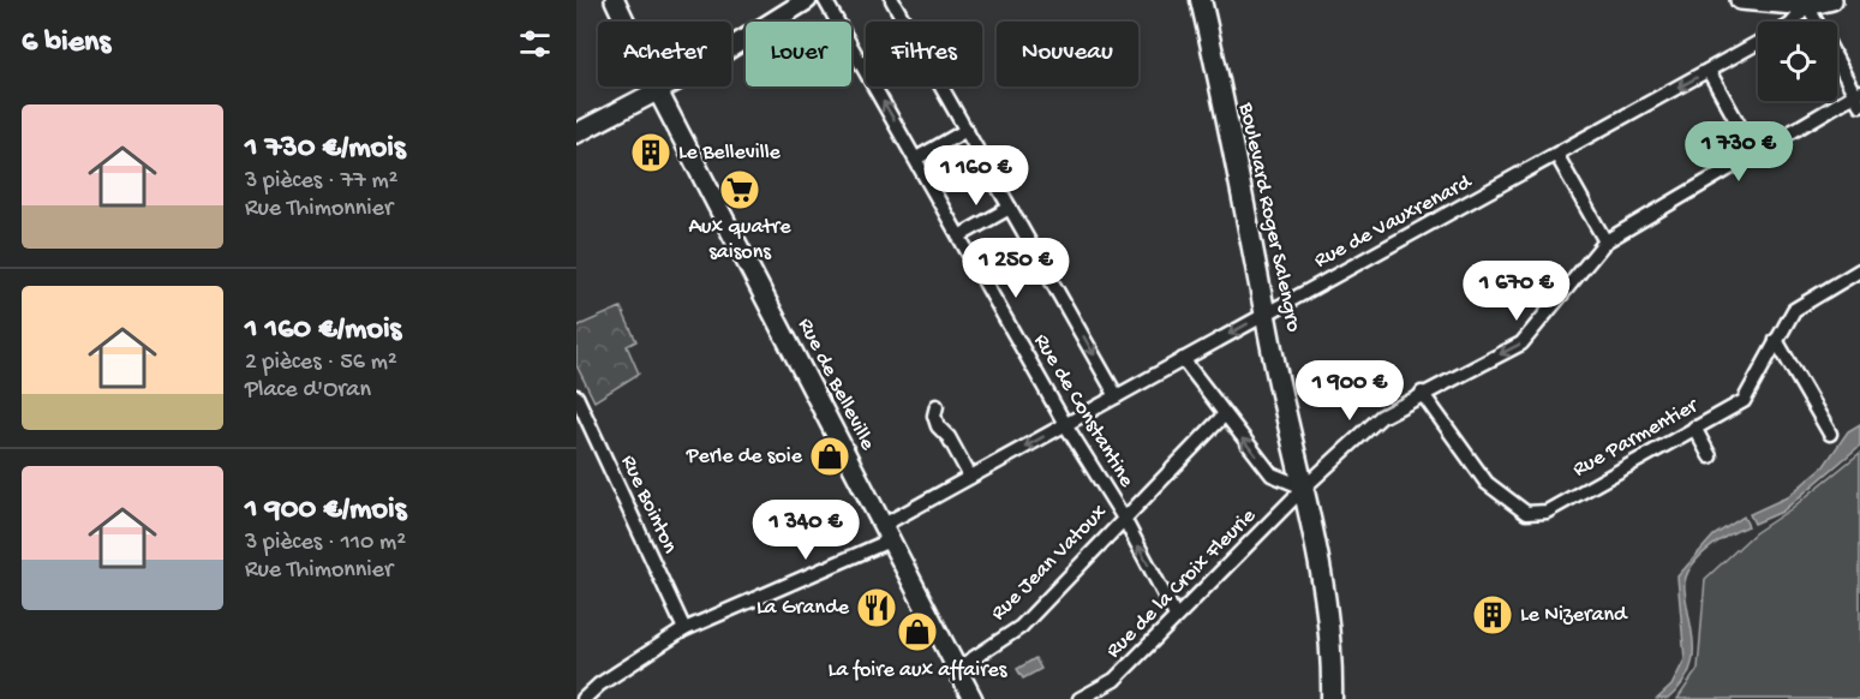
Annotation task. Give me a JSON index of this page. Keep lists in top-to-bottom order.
{
  "streets": {
    "main road": ["Boulevard Roger Salengro", "Rue de Belleville"],
    "street": [
      "Rue de Vauxrenard",
      "Rue de Constantine",
      "Rue Parmentier",
      "Rue Bointon",
      "Rue Jean Vatoux",
      "Rue de la Croix Fleurie"
    ]
  },
  "crossings": [
    ["Boulevard Roger Salengro", "Rue de Vauxrenard"],
    ["Boulevard Roger Salengro", "Rue de la Croix Fleurie"],
    ["Rue de Vauxrenard", "Rue de Belleville"],
    ["Rue de Vauxrenard", "Rue de Constantine"],
    ["Rue de Vauxrenard", "Rue Bointon"],
    ["Rue de Belleville", "Rue Jean Vatoux"],
    ["Rue de Constantine", "Rue Jean Vatoux"],
    ["Rue de Constantine", "Rue de la Croix Fleurie"],
    ["Rue Parmentier", "Rue de la Croix Fleurie"]
  ],
  "places": {
    "building": ["Le Belleville", "Le Nizerand"],
    "supermarket": ["Aux quatre saisons"],
    "shop": ["Perle de soie", "La foire aux affaires"],
    "restaurant": ["La Grande"]
  },
  "page": {
    "heading": "6 biens",
    "chip": [
      "Acheter",
      "Louer",
      "Filtres",
      "Nouveau"
    ],
    "list": [
      {
        "name": "1 730 €/mois",
        "note": "3 pièces · 77 m² · Rue Thimonnier"
      },
      {
        "name": "1 160 €/mois",
        "note": "2 pièces · 56 m² · Place d'Oran"
      },
      {
        "name": "1 900 €/mois",
        "note": "3 pièces · 110 m² · Rue Thimonnier"
      }
    ],
    "price": [
      "1 730 €",
      "1 160 €",
      "1 250 €",
      "1 670 €",
      "1 900 €",
      "1 340 €"
    ]
  }
}
